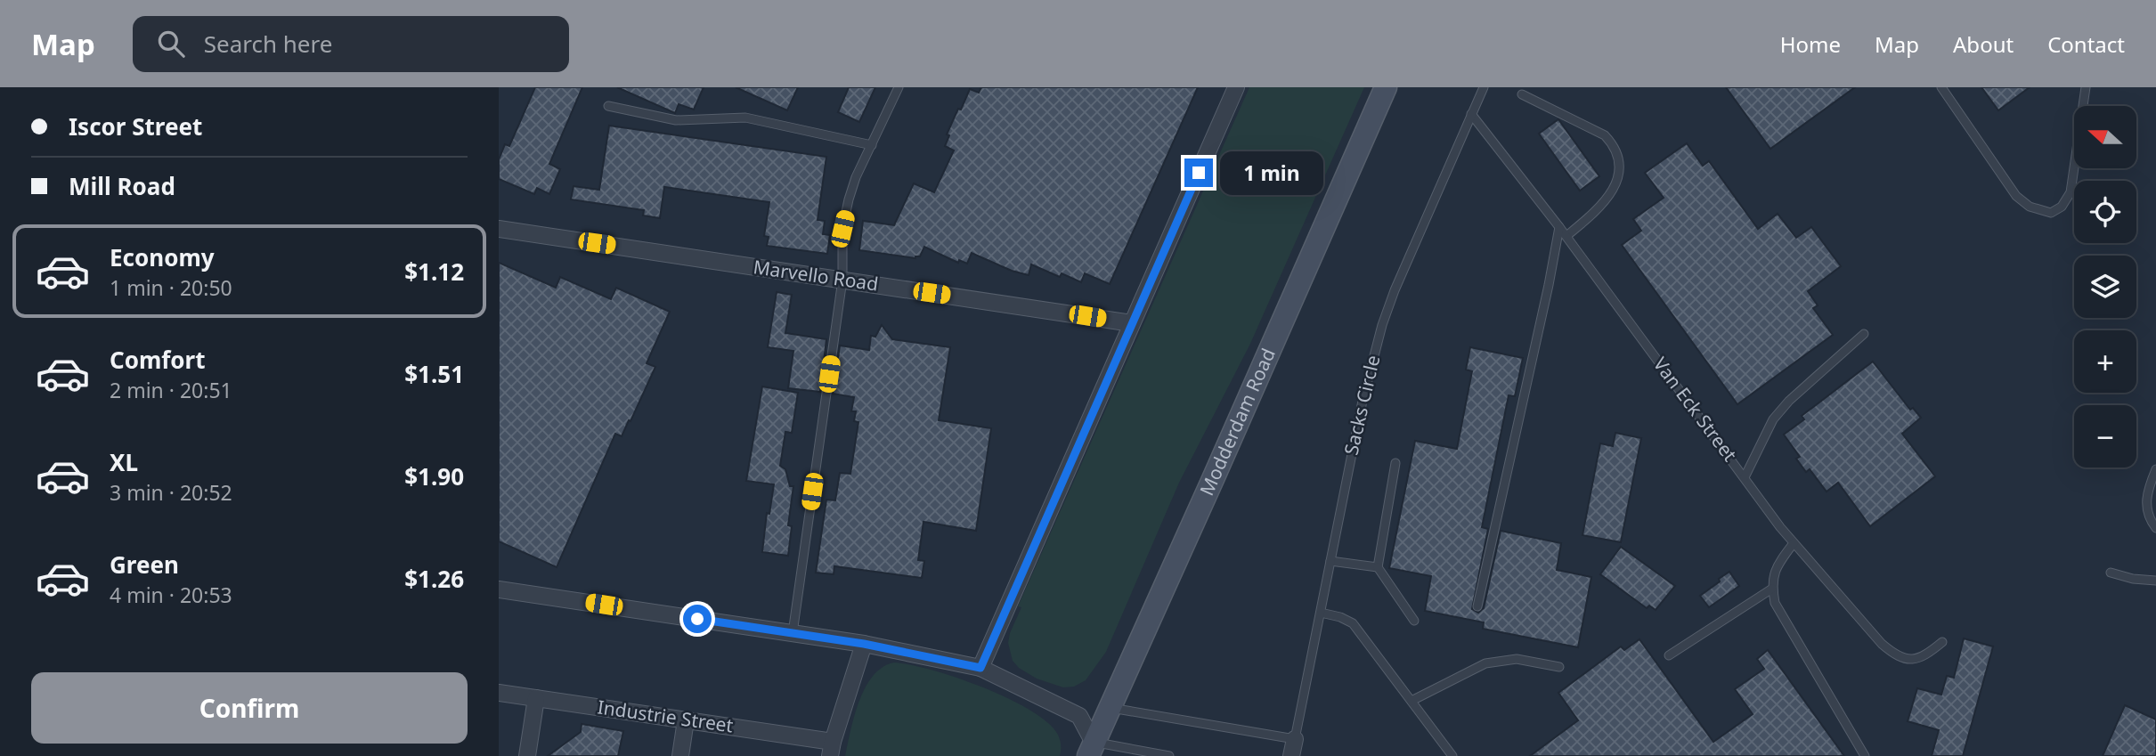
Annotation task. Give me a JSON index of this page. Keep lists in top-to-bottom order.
{
  "streets": {
    "street": [
      "Marvello Road",
      "Sacks Circle",
      "Modderdam Road",
      "Industrie Street"
    ],
    "lane": ["Van Eck Street"]
  },
  "crossings": [
    ["Sacks Circle", "Van Eck Street"]
  ],
  "north": "left",
  "page": {
    "header": "Map",
    "search": "Search here",
    "nav": [
      "Home",
      "Map",
      "About",
      "Contact"
    ],
    "banner": ["Iscor Street", "Mill Road"],
    "map_buttons": ["+", "−"],
    "bubble": "1 min",
    "list": [
      {
        "name": "Economy",
        "note": "1 min · 20:50",
        "value": "$1.12"
      },
      {
        "name": "Comfort",
        "note": "2 min · 20:51",
        "value": "$1.51"
      },
      {
        "name": "XL",
        "note": "3 min · 20:52",
        "value": "$1.90"
      },
      {
        "name": "Green",
        "note": "4 min · 20:53",
        "value": "$1.26"
      }
    ],
    "buttons": "Confirm"
  }
}
